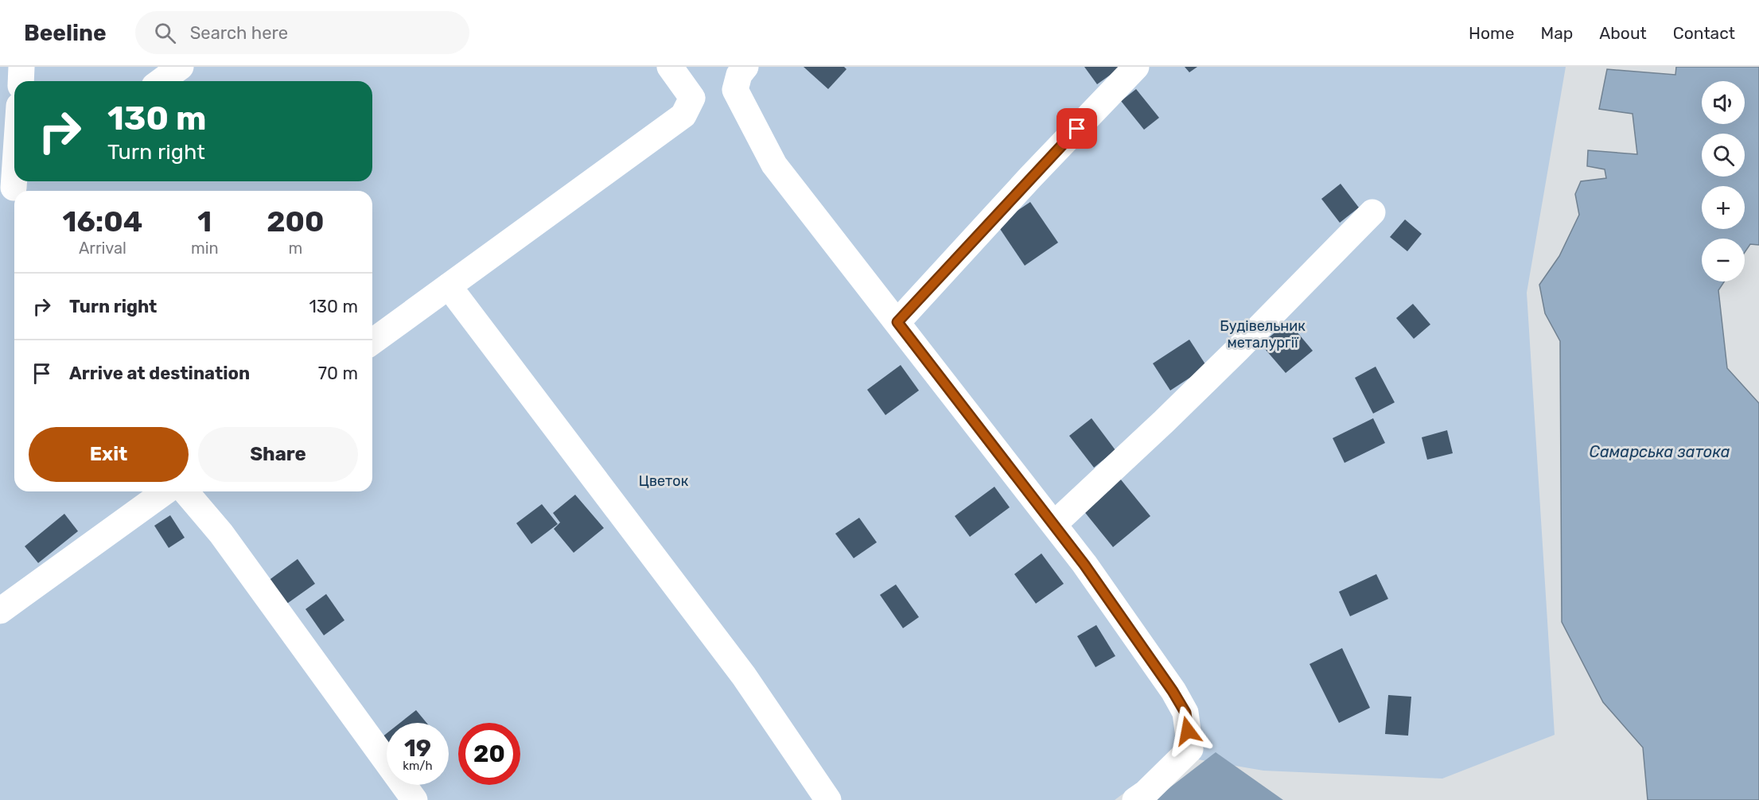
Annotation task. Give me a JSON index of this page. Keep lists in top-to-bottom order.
{
  "water": ["Самарська затока"],
  "parks": ["Будівельник металургії", "Цветок"],
  "page": {
    "header": "Beeline",
    "search": "Search here",
    "nav": [
      "Home",
      "Map",
      "About",
      "Contact"
    ],
    "map_buttons": ["+", "−"],
    "turn": ["130 m", "Turn right"],
    "eta": [
      "16:04",
      "Arrival",
      "1",
      "min",
      "200",
      "m"
    ],
    "list": [
      {
        "name": "Turn right",
        "value": "130 m"
      },
      {
        "name": "Arrive at destination",
        "value": "70 m"
      }
    ],
    "buttons": ["Exit", "Share"],
    "speed": "19 km/h",
    "limit": "20"
  }
}
